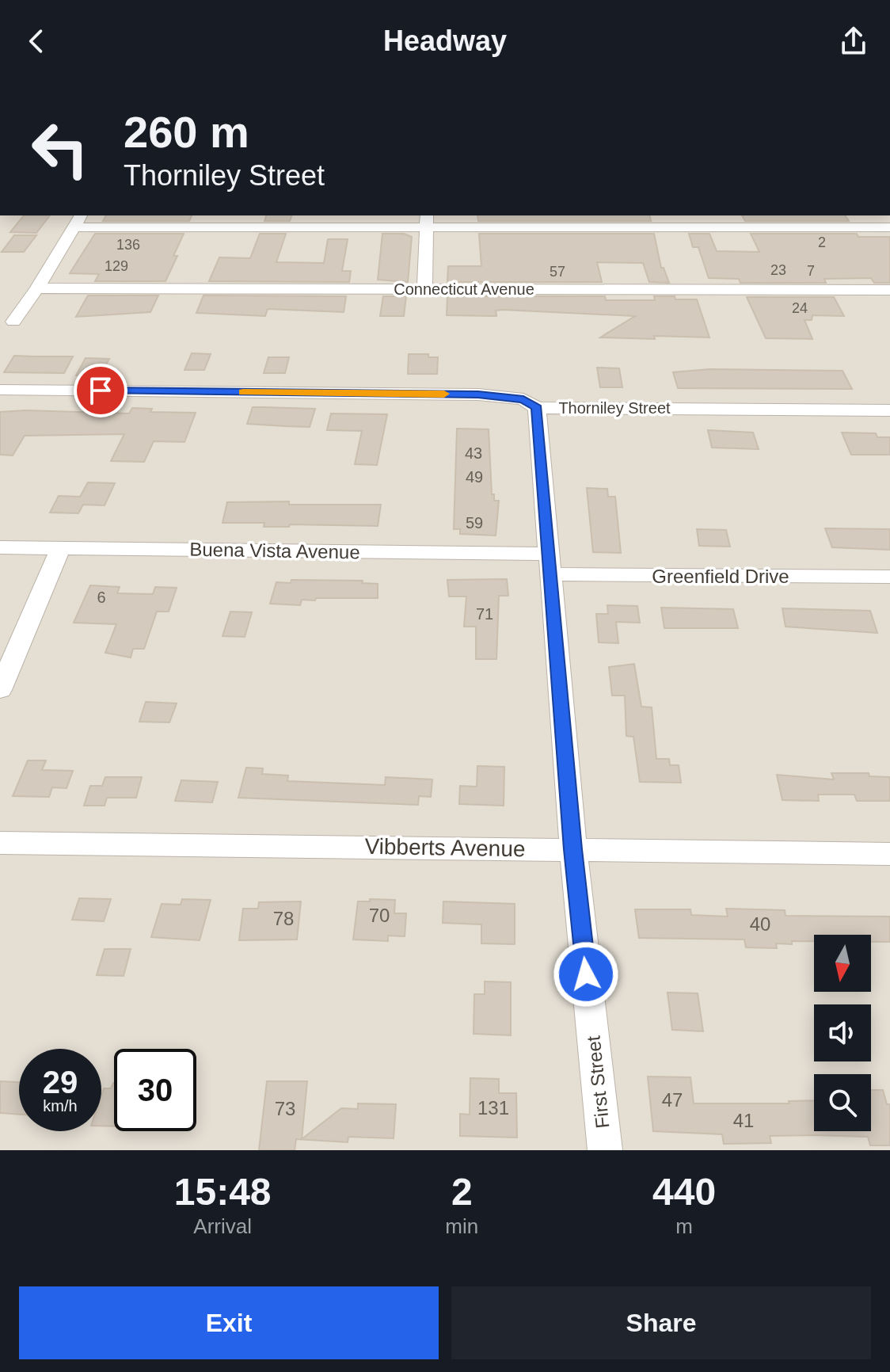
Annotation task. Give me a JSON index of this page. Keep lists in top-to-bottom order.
{
  "streets": {
    "street": [
      "Connecticut Avenue",
      "Thorniley Street",
      "Buena Vista Avenue",
      "Greenfield Drive",
      "Vibberts Avenue",
      "First Street"
    ]
  },
  "crossings": [
    ["Thorniley Street", "First Street"],
    ["Buena Vista Avenue", "Greenfield Drive"],
    ["Buena Vista Avenue", "First Street"],
    ["Greenfield Drive", "First Street"],
    ["Vibberts Avenue", "First Street"]
  ],
  "house_numbers": [
    "2",
    "136",
    "129",
    "23",
    "7",
    "57",
    "24",
    "43",
    "49",
    "59",
    "6",
    "71",
    "70",
    "78",
    "40",
    "47",
    "131",
    "73",
    "41"
  ],
  "north": "bottom",
  "page": {
    "header": "Headway",
    "turn": ["260 m", "Thorniley Street"],
    "speed": "29 km/h",
    "limit": "30",
    "eta": [
      "15:48",
      "Arrival",
      "2",
      "min",
      "440",
      "m"
    ],
    "buttons": ["Exit", "Share"]
  }
}
